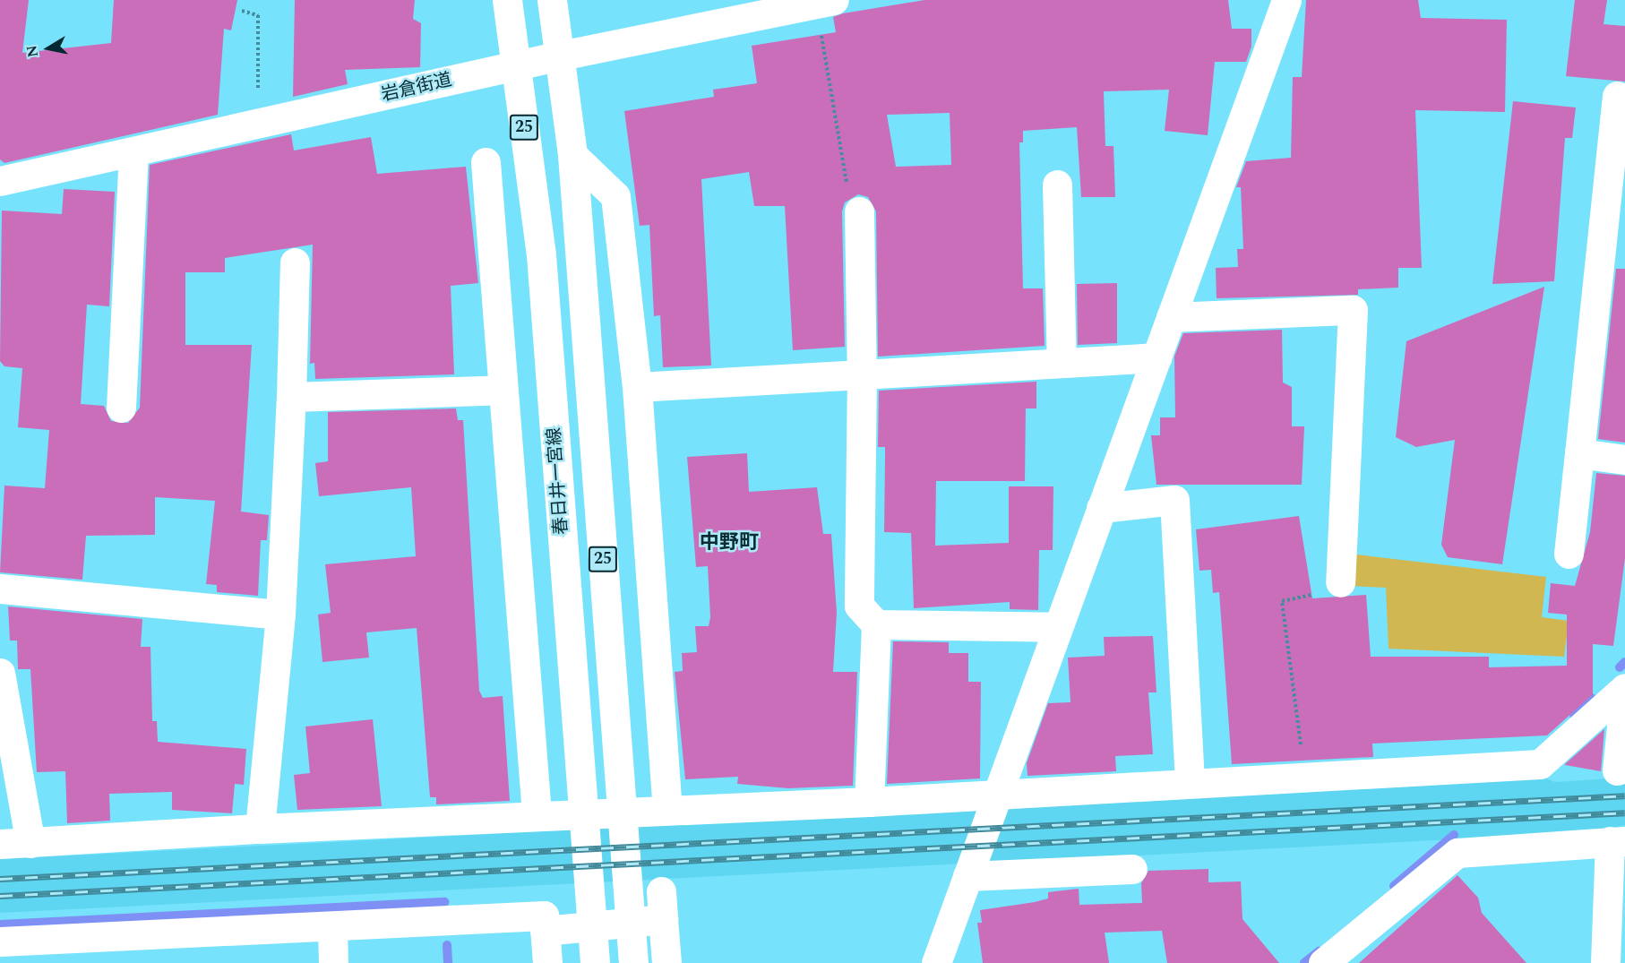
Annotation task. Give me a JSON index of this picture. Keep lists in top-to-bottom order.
{
  "streets": {
    "street": ["岩倉街道", "25", "春日井一宮線"]
  },
  "crossings": [
    ["岩倉街道", "25"],
    ["岩倉街道", "春日井一宮線"]
  ],
  "districts": ["中野町"],
  "north": "left"
}
